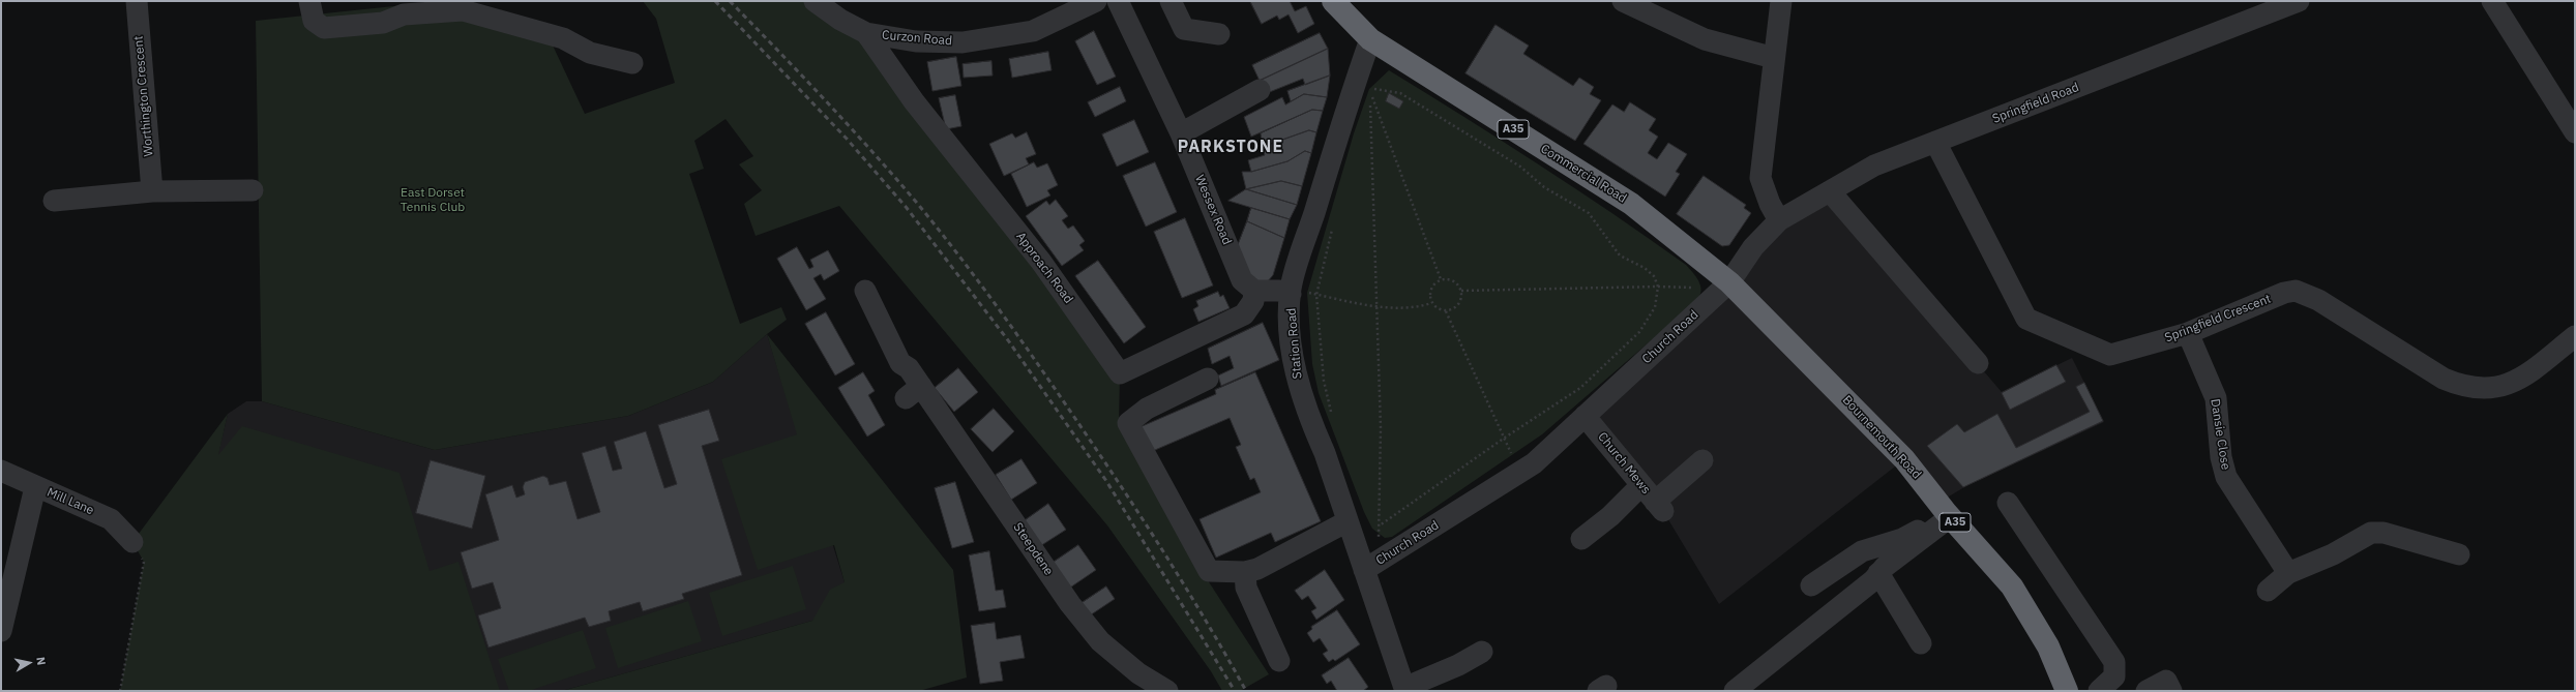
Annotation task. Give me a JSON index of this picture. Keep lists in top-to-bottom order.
{
  "streets": {
    "highway": ["A35", "Commercial Road", "Bournemouth Road"],
    "street": [
      "Curzon Road",
      "Worthington Crescent",
      "Springfield Road",
      "Wessex Road",
      "Approach Road",
      "Springfield Crescent",
      "Church Road",
      "Station Road",
      "Dansie Close",
      "Church Mews",
      "Mill Lane",
      "Steepdene"
    ]
  },
  "crossings": [
    ["Curzon Road", "Approach Road"],
    ["Springfield Road", "Springfield Crescent"],
    ["Springfield Road", "Church Road"],
    ["Commercial Road", "Church Road"],
    ["Commercial Road", "Station Road"],
    ["Commercial Road", "Bournemouth Road"],
    ["Wessex Road", "Approach Road"],
    ["Springfield Crescent", "Dansie Close"],
    ["Church Road", "Station Road"],
    ["Church Road", "Bournemouth Road"],
    ["Church Road", "Church Mews"]
  ],
  "districts": ["PARKSTONE"],
  "parks": ["East Dorset Tennis Club"],
  "north": "right"
}
